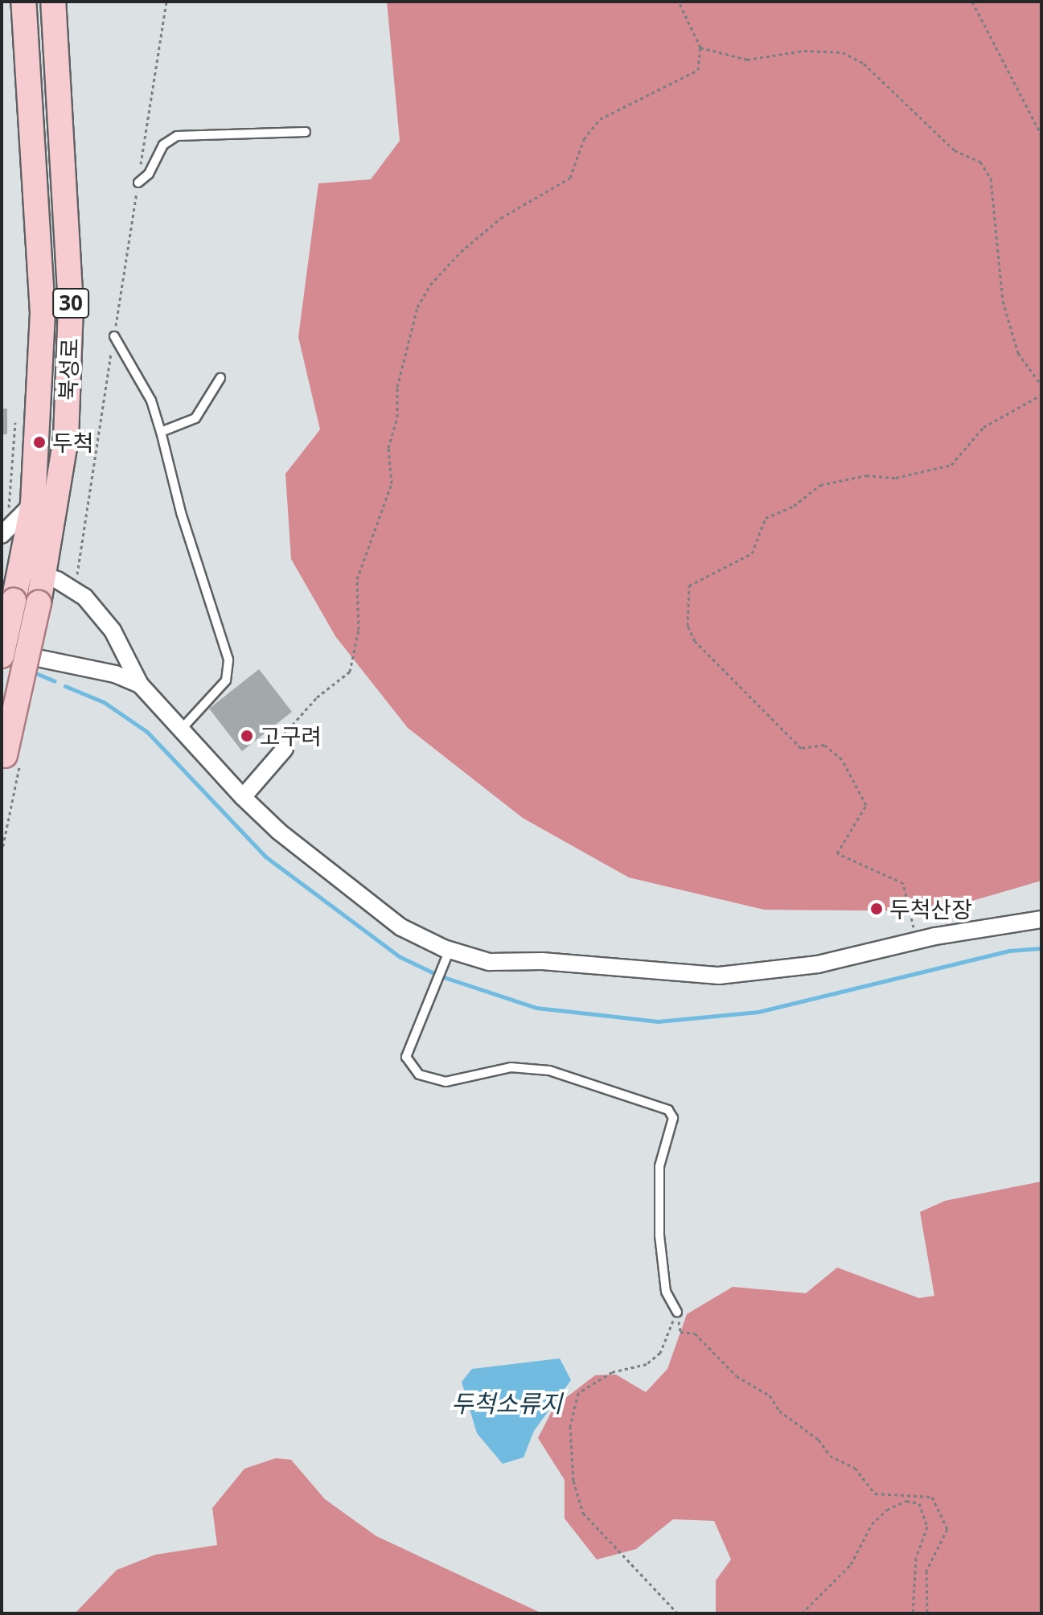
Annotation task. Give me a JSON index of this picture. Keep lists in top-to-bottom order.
{
  "streets": {
    "main road": ["30", "북성로"]
  },
  "water": ["두척소류지"],
  "places": ["두척", "고구려", "두척산장"]
}
